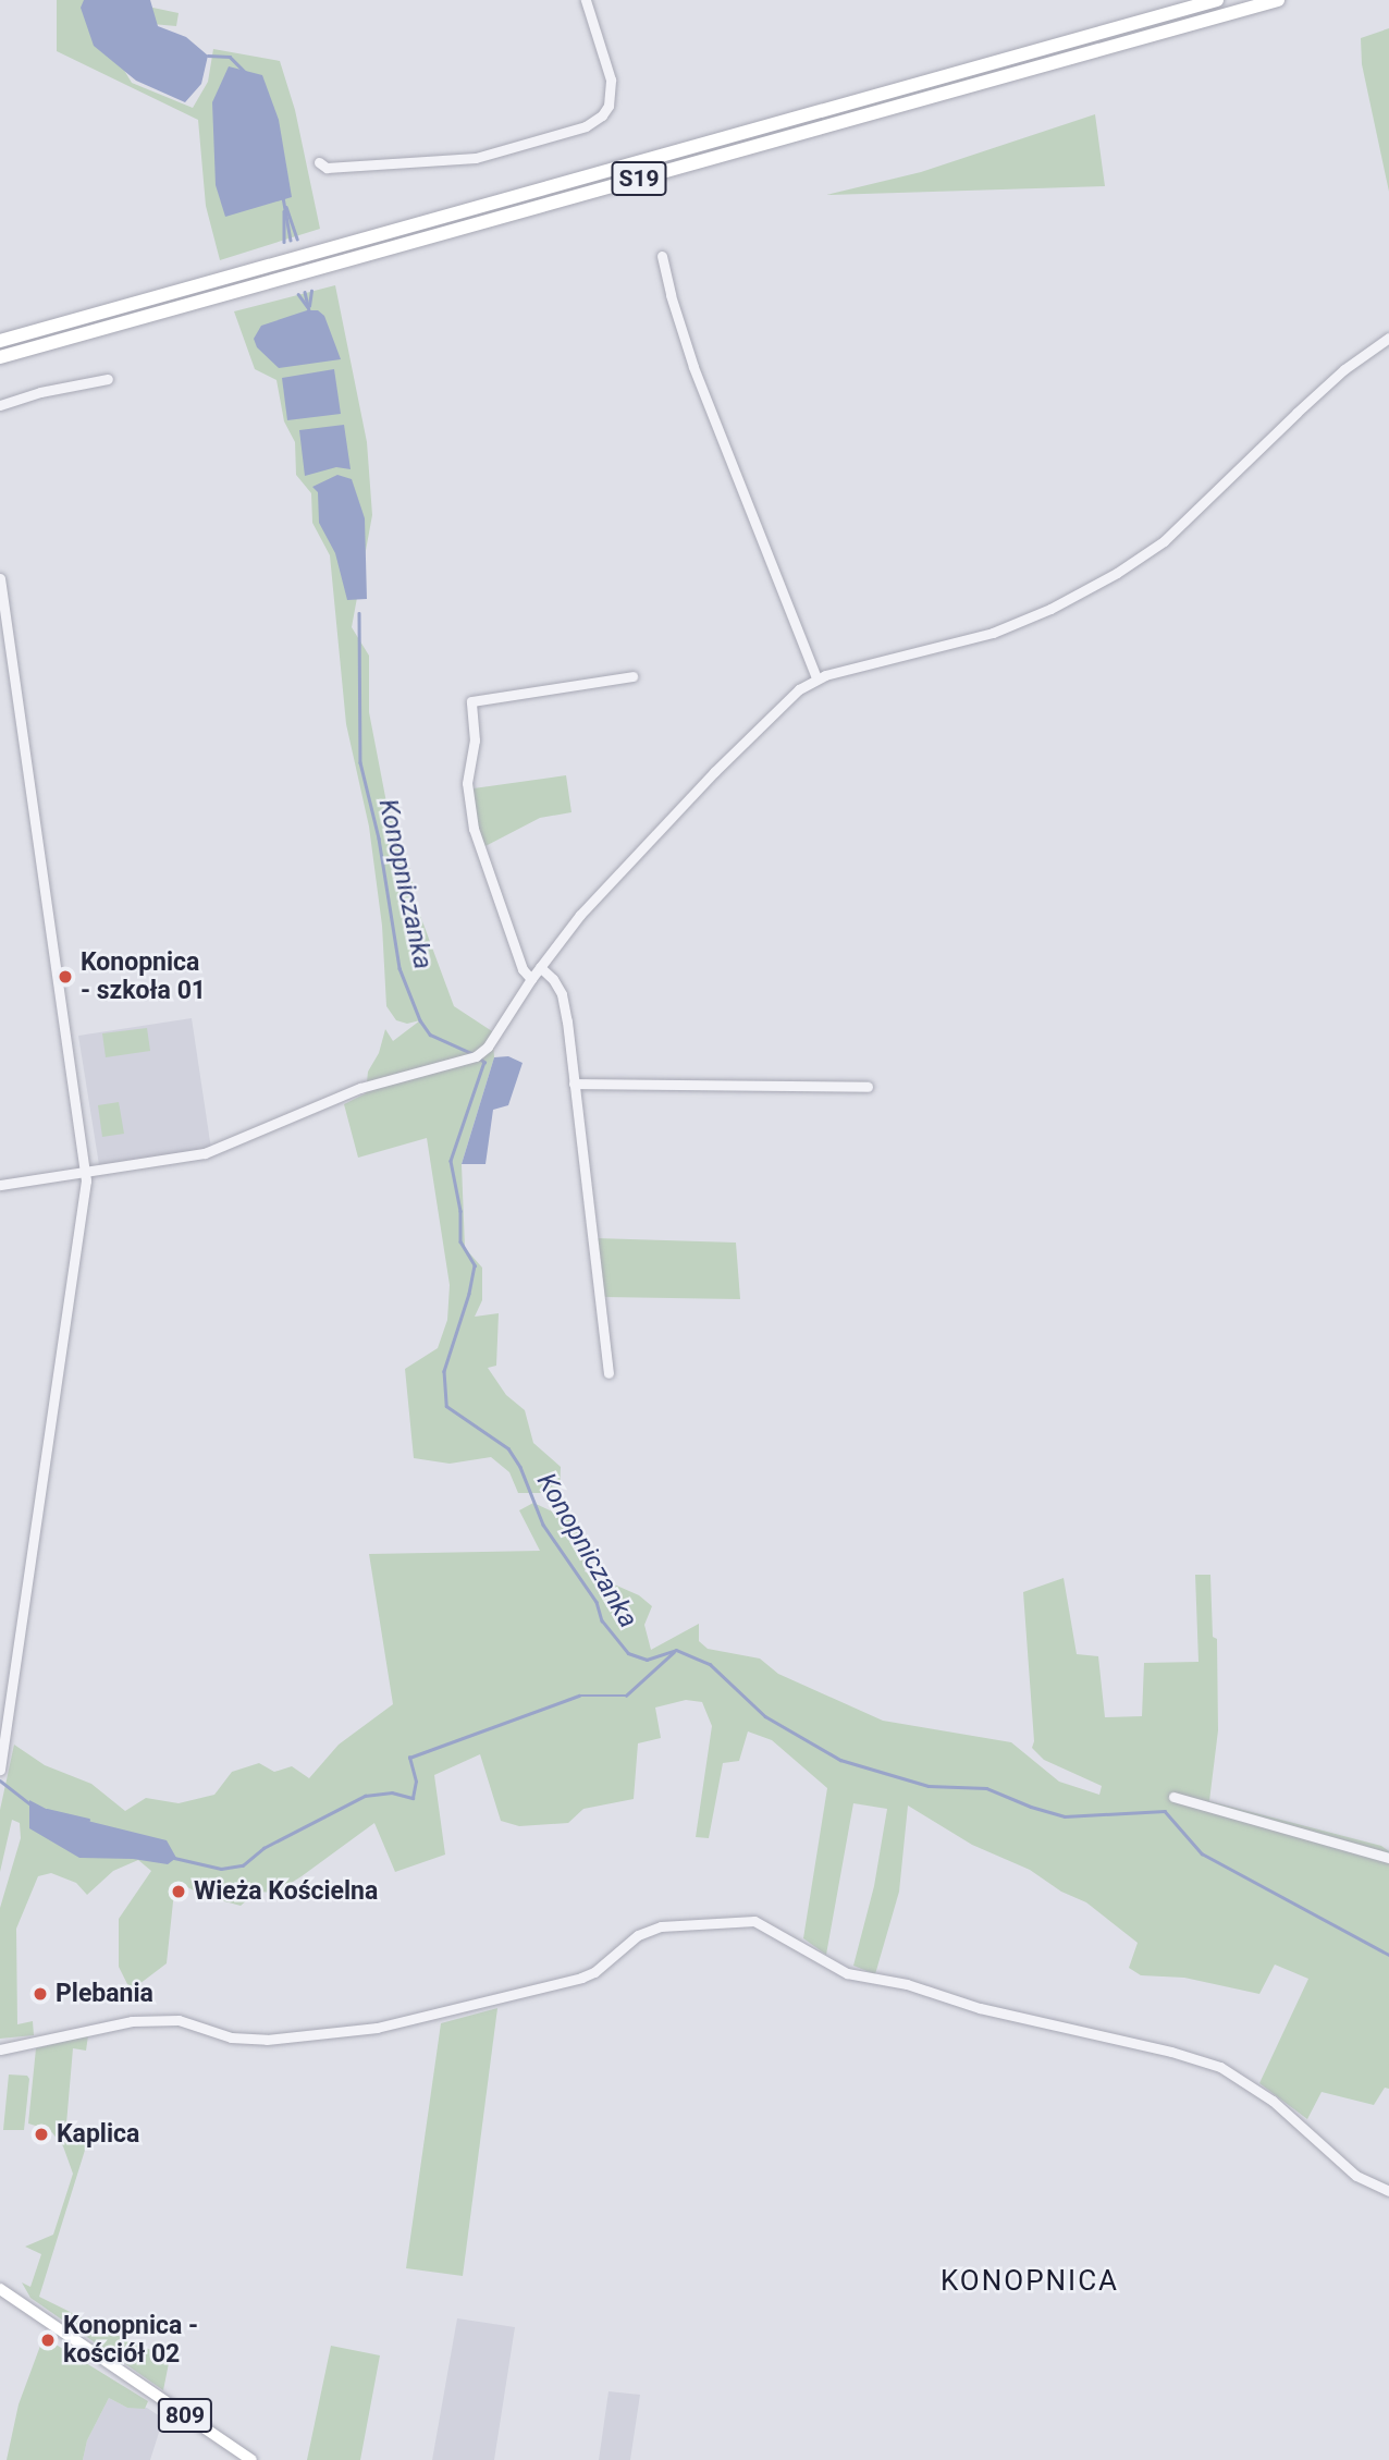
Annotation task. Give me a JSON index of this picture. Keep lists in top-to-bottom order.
{
  "streets": {
    "highway": ["S19"],
    "main road": ["809"]
  },
  "districts": ["KONOPNICA"],
  "water": ["Konopniczanka"],
  "places": [
    "Konopnica - szkoła 01",
    "Wieża Kościelna",
    "Plebania",
    "Kaplica",
    "Konopnica - kościół 02"
  ]
}
